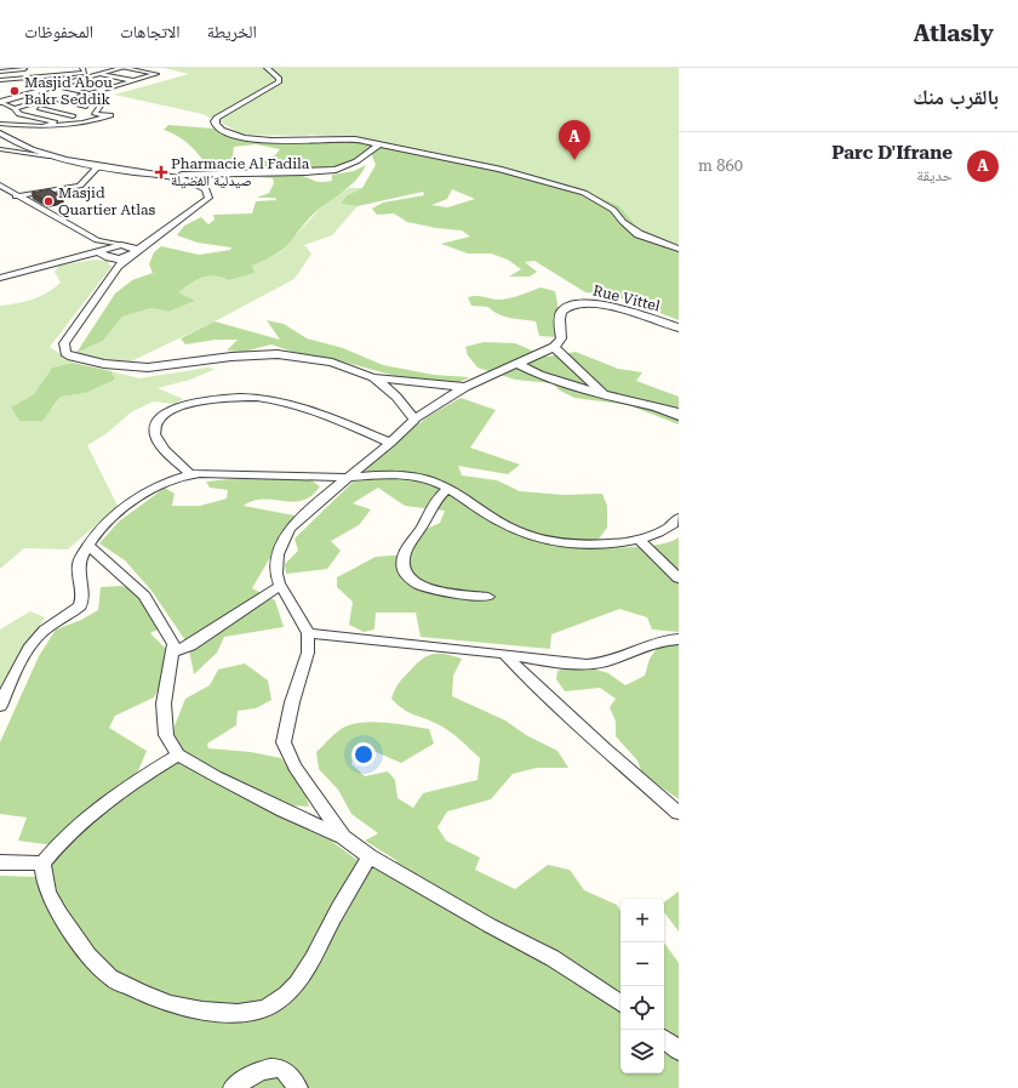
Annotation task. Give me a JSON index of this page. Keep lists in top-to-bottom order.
{
  "streets": {
    "street": ["Rue Vittel"]
  },
  "places": {
    "other": ["Masjid Abou Bakr Seddik", "Masjid Quartier Atlas"],
    "health": ["Pharmacie Al Fadila صيدلية الفضيلة"]
  },
  "page": {
    "header": "Atlasly",
    "nav": ["الخريطة", "الاتجاهات", "المحفوظات"],
    "heading": "بالقرب منك",
    "pins": "A",
    "list": [
      {
        "mark": "A",
        "name": "Parc D'Ifrane",
        "note": "حديقة",
        "value": "860 m"
      }
    ],
    "map_buttons": ["+", "−"]
  }
}
